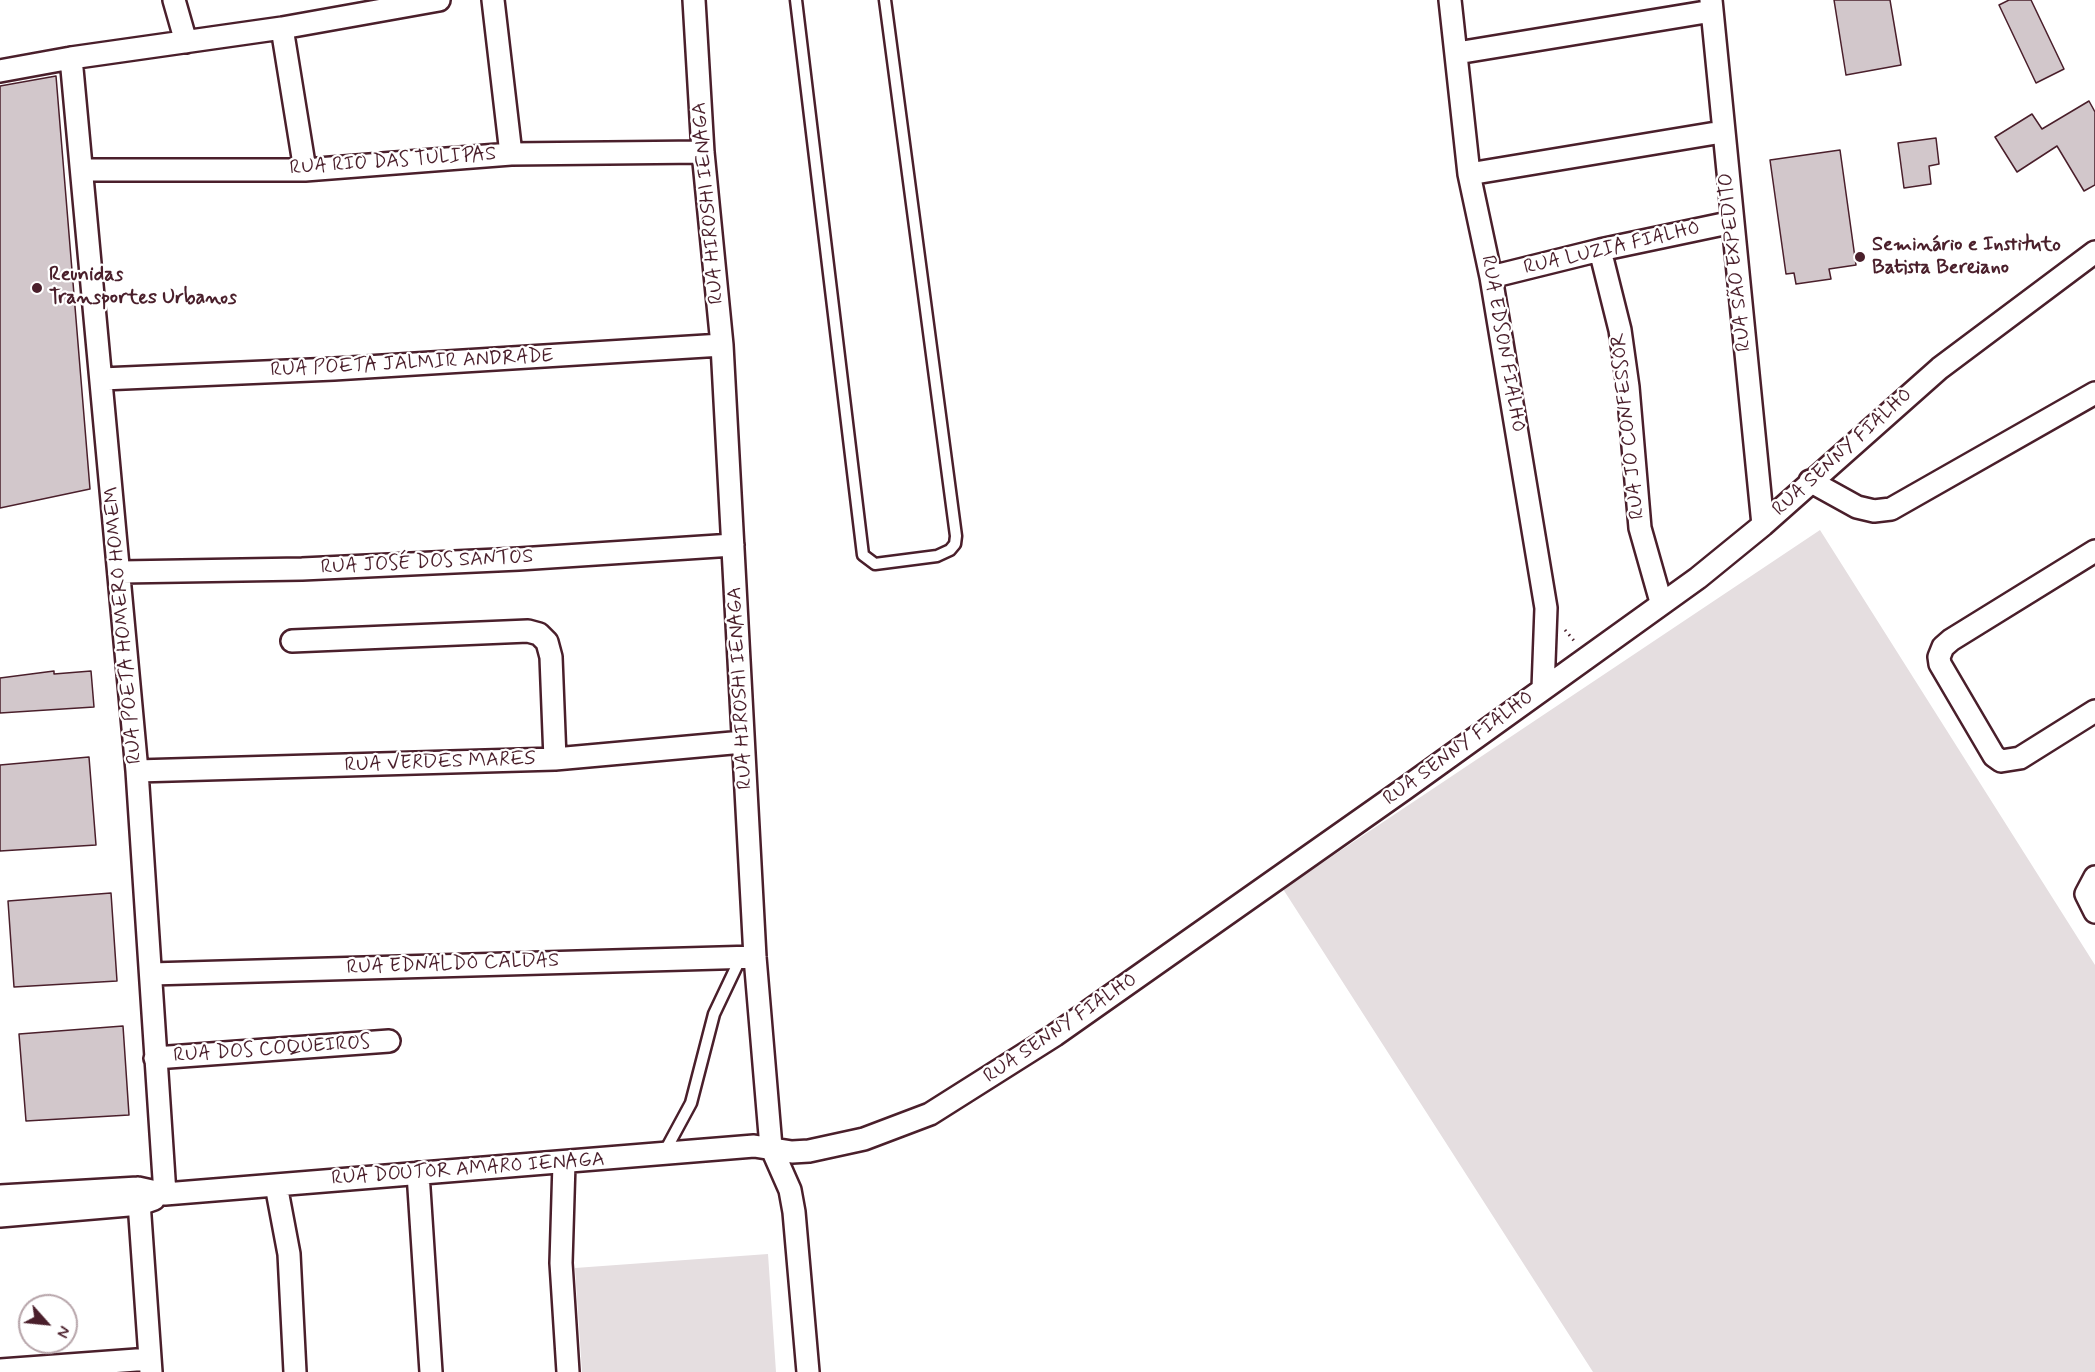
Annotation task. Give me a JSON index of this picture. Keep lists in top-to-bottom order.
{
  "streets": {
    "street": [
      "RUA RIO DAS TULIPAS",
      "RUA HIROSHI IENAGA",
      "RUA LUZIA FIALHO",
      "RUA SÃO EXPEDITO",
      "RUA EDSON FIALHO",
      "RUA POETA JALMIR ANDRADE",
      "RUA JO CONFESSOR",
      "RUA SENNY FIALHO",
      "RUA JOSÉ DOS SANTOS",
      "RUA POETA HOMERO HOMEM",
      "RUA VERDES MARES",
      "RUA EDNALDO CALDAS",
      "RUA DOS COQUEIROS",
      "RUA DOUTOR AMARO IENAGA"
    ]
  },
  "crossings": [
    ["RUA RIO DAS TULIPAS", "RUA HIROSHI IENAGA"],
    ["RUA RIO DAS TULIPAS", "RUA POETA HOMERO HOMEM"],
    ["RUA HIROSHI IENAGA", "RUA POETA JALMIR ANDRADE"],
    ["RUA HIROSHI IENAGA", "RUA SENNY FIALHO"],
    ["RUA HIROSHI IENAGA", "RUA JOSÉ DOS SANTOS"],
    ["RUA HIROSHI IENAGA", "RUA VERDES MARES"],
    ["RUA HIROSHI IENAGA", "RUA EDNALDO CALDAS"],
    ["RUA HIROSHI IENAGA", "RUA DOUTOR AMARO IENAGA"],
    ["RUA LUZIA FIALHO", "RUA SÃO EXPEDITO"],
    ["RUA LUZIA FIALHO", "RUA EDSON FIALHO"],
    ["RUA LUZIA FIALHO", "RUA JO CONFESSOR"],
    ["RUA SÃO EXPEDITO", "RUA SENNY FIALHO"],
    ["RUA EDSON FIALHO", "RUA SENNY FIALHO"],
    ["RUA POETA JALMIR ANDRADE", "RUA POETA HOMERO HOMEM"],
    ["RUA JO CONFESSOR", "RUA SENNY FIALHO"],
    ["RUA SENNY FIALHO", "RUA DOUTOR AMARO IENAGA"],
    ["RUA JOSÉ DOS SANTOS", "RUA POETA HOMERO HOMEM"],
    ["RUA POETA HOMERO HOMEM", "RUA VERDES MARES"],
    ["RUA POETA HOMERO HOMEM", "RUA EDNALDO CALDAS"],
    ["RUA POETA HOMERO HOMEM", "RUA DOS COQUEIROS"],
    ["RUA POETA HOMERO HOMEM", "RUA DOUTOR AMARO IENAGA"]
  ],
  "places": ["Seminário e Instituto Batista Bereiano", "Reunidas Transportes Urbanos"],
  "north": "bottom right"
}
